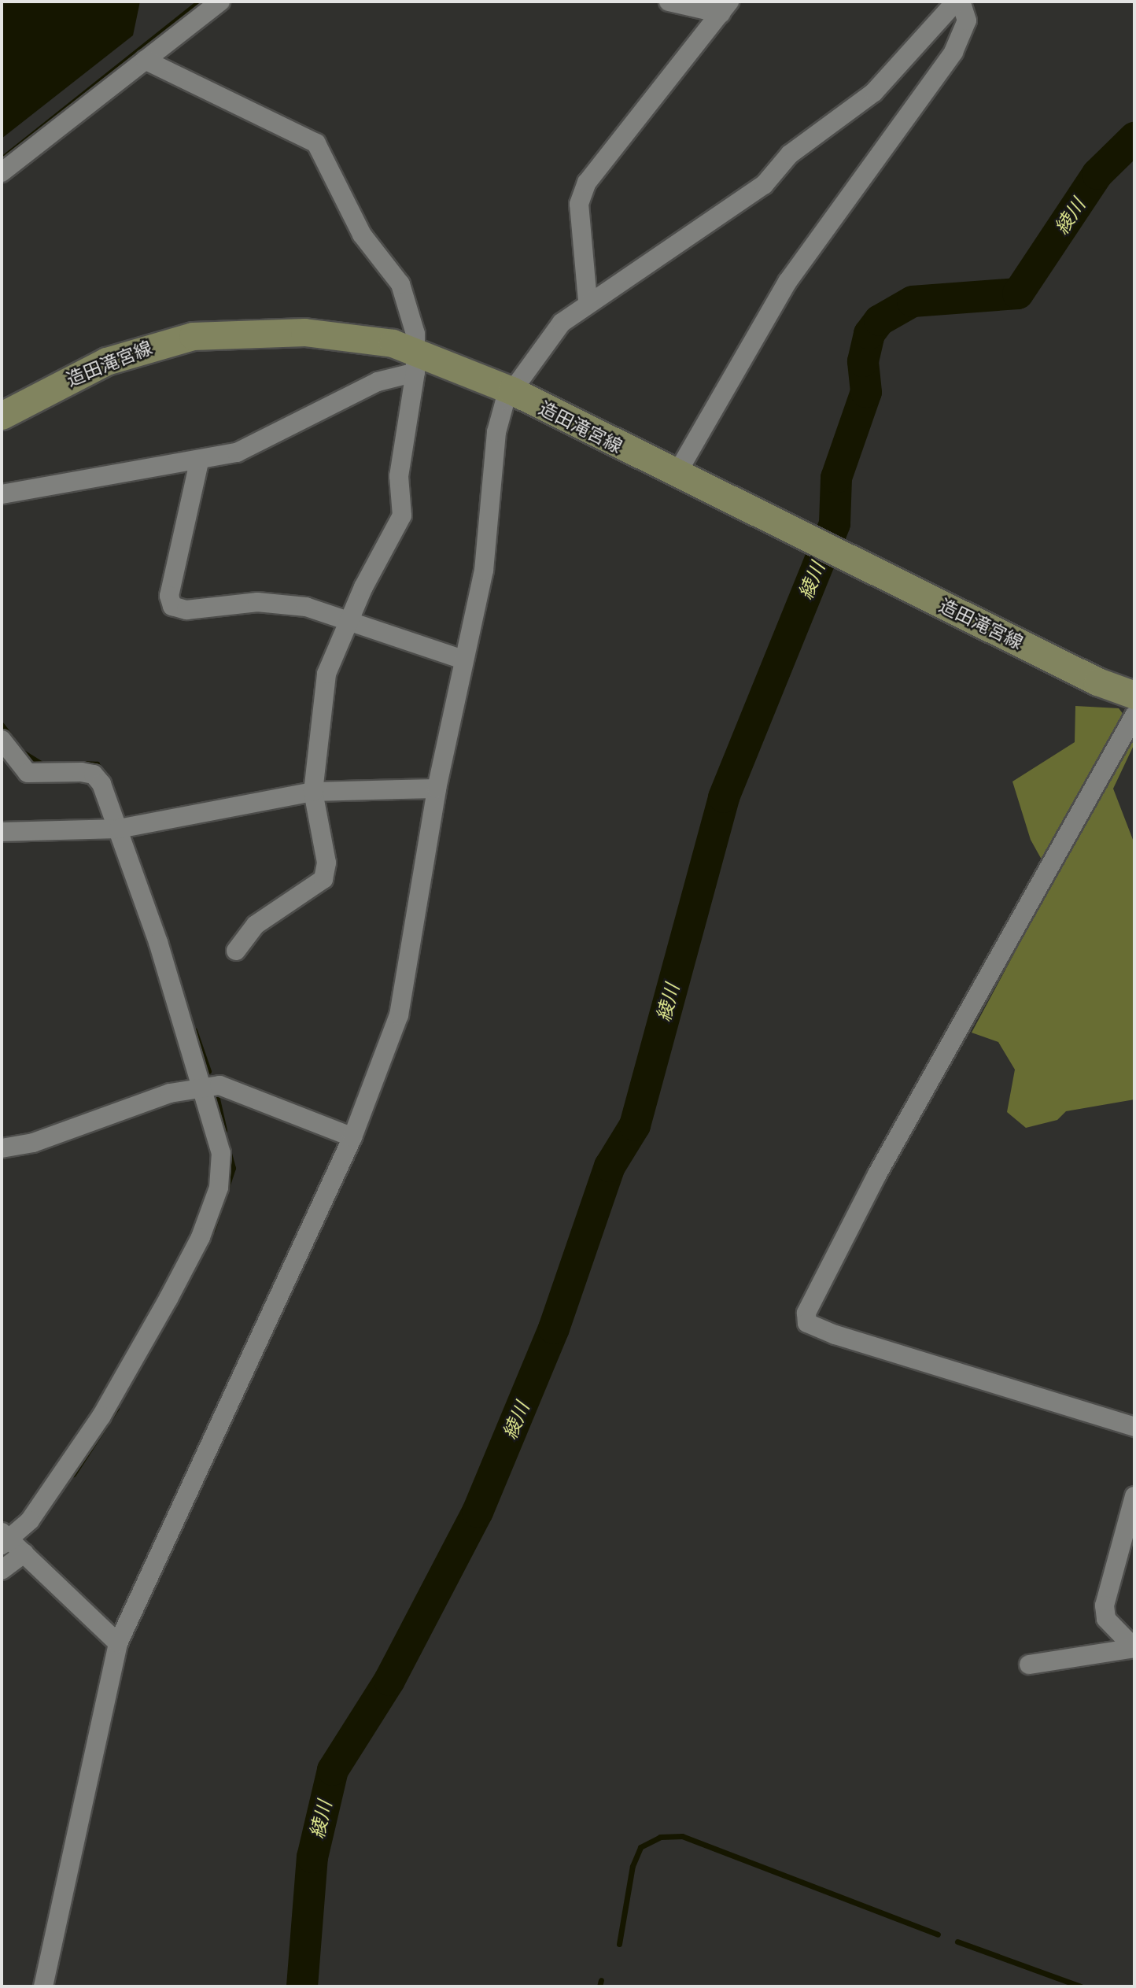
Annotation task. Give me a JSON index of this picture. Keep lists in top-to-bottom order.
{
  "streets": {
    "main road": ["造田滝宮線"]
  },
  "water": ["綾川"]
}
